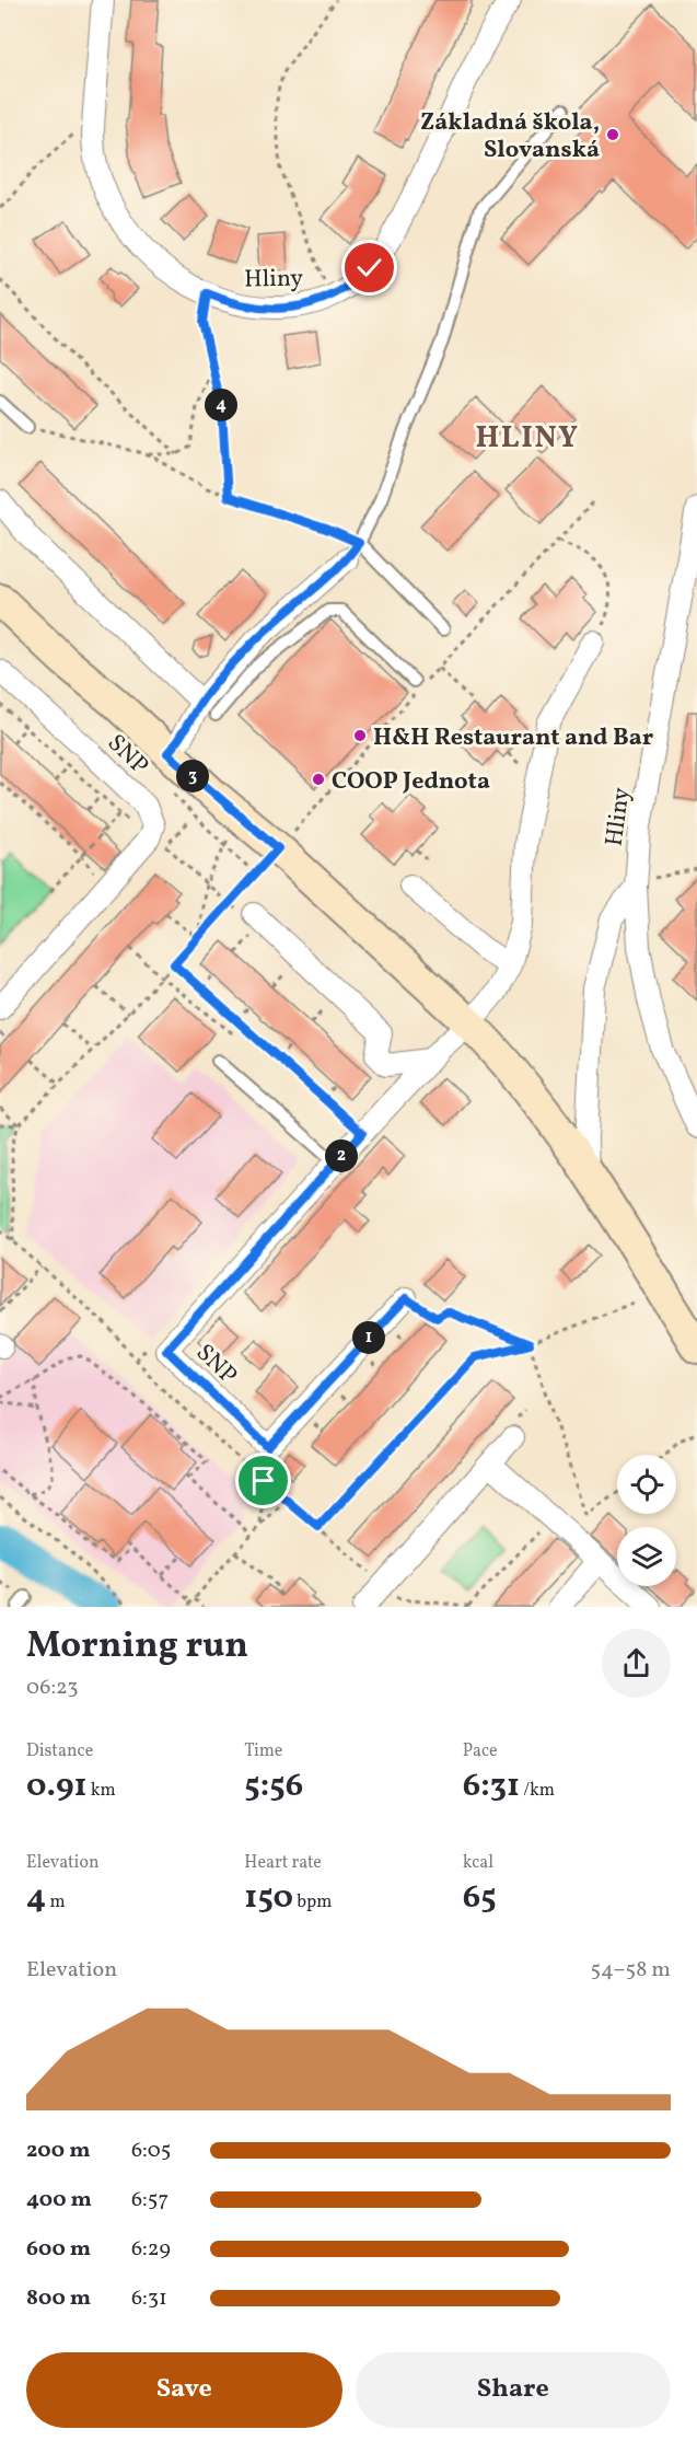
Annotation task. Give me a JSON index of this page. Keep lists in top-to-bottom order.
{
  "streets": {
    "street": ["Hliny", "SNP"]
  },
  "districts": ["HLINY"],
  "places": ["Základná škola, Slovanská", "H&H Restaurant and Bar", "COOP Jednota"],
  "page": {
    "pins": [
      "4",
      "3",
      "2",
      "1"
    ],
    "heading": ["Morning run", "06:23"],
    "stats": [
      ["Distance", "0.91 km"],
      ["Time", "5:56"],
      ["Pace", "6:31 /km"],
      ["Elevation", "4 m"],
      ["Heart rate", "150 bpm"],
      ["kcal", "65"]
    ],
    "chart": ["Elevation", "54–58 m"],
    "list": [
      {
        "name": "200 m",
        "note": "6:05"
      },
      {
        "name": "400 m",
        "note": "6:57"
      },
      {
        "name": "600 m",
        "note": "6:29"
      },
      {
        "name": "800 m",
        "note": "6:31"
      }
    ],
    "buttons": ["Save", "Share"]
  }
}
